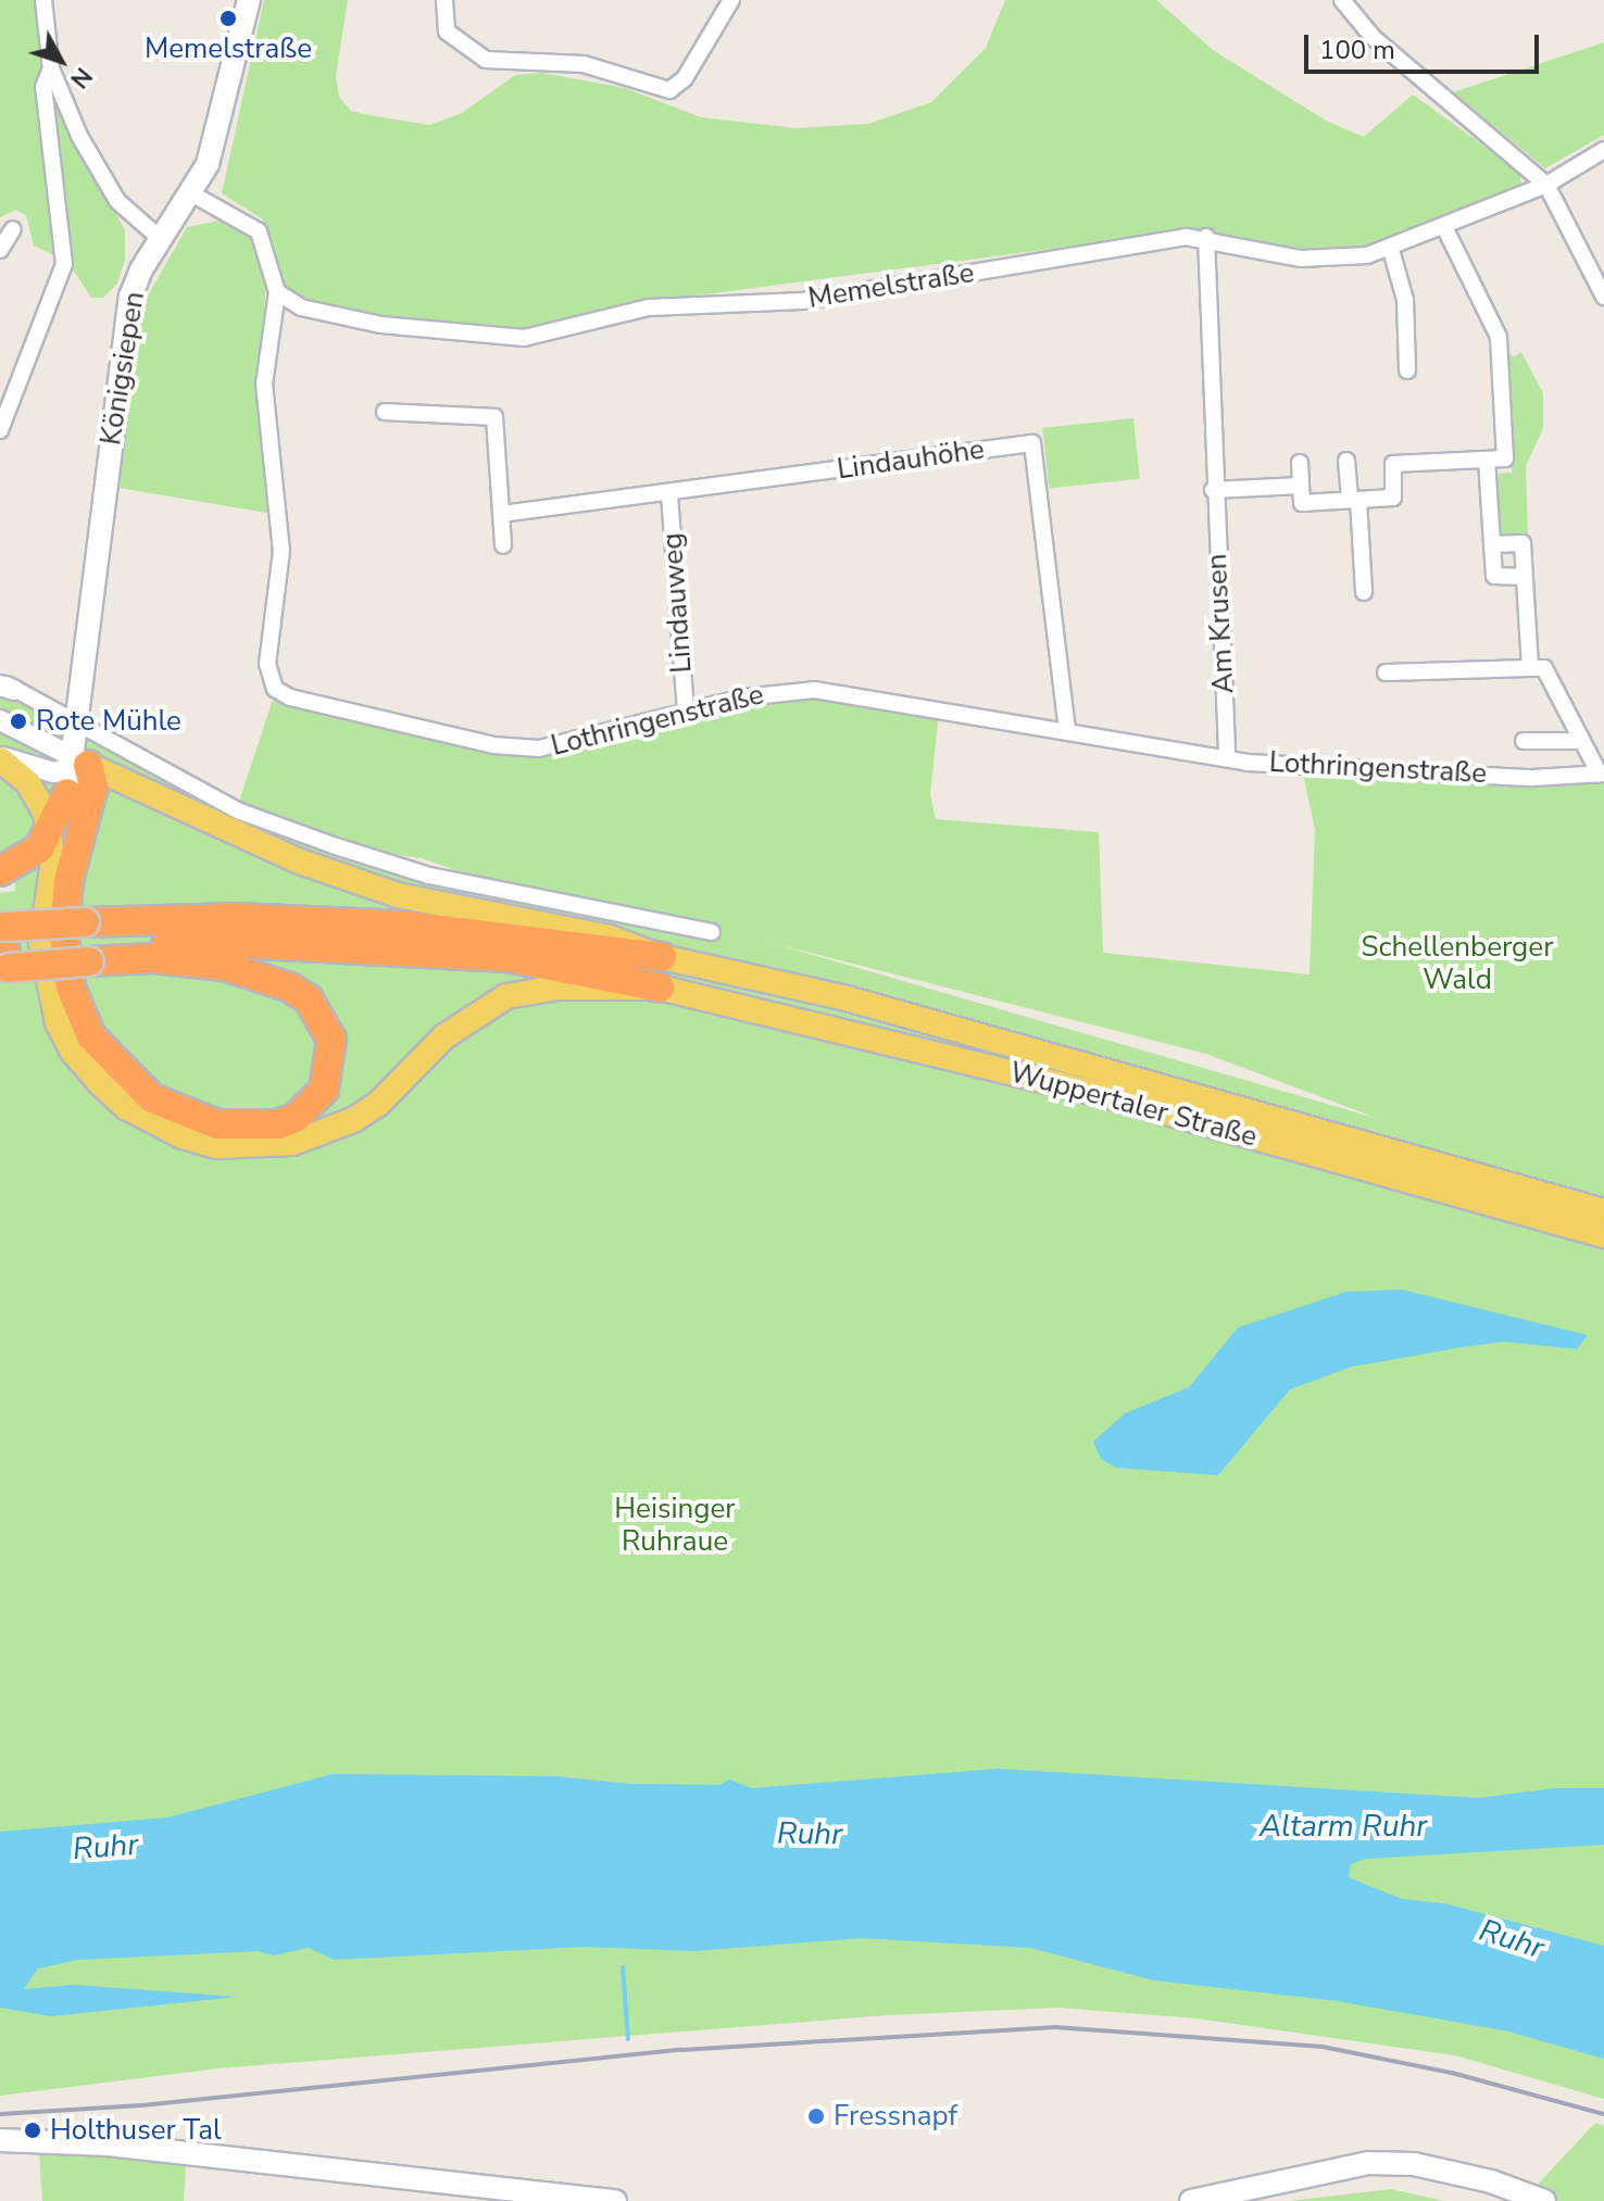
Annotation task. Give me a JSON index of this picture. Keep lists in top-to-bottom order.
{
  "streets": {
    "main road": ["Königsiepen", "Wuppertaler Straße"],
    "street": [
      "Memelstraße",
      "Lindauhöhe",
      "Lindauweg",
      "Am Krusen",
      "Lothringenstraße"
    ]
  },
  "crossings": [
    ["Memelstraße", "Am Krusen"],
    ["Memelstraße", "Lothringenstraße"],
    ["Königsiepen", "Wuppertaler Straße"],
    ["Lindauhöhe", "Lindauweg"],
    ["Lindauhöhe", "Lothringenstraße"],
    ["Lindauweg", "Lothringenstraße"],
    ["Am Krusen", "Lothringenstraße"]
  ],
  "water": ["Altarm Ruhr", "Ruhr"],
  "parks": ["Schellenberger Wald", "Heisinger Ruhraue"],
  "places": [
    "Memelstraße",
    "Rote Mühle",
    "Fressnapf",
    "Holthuser Tal"
  ],
  "scale_bar": "100 m",
  "north": "bottom right"
}
